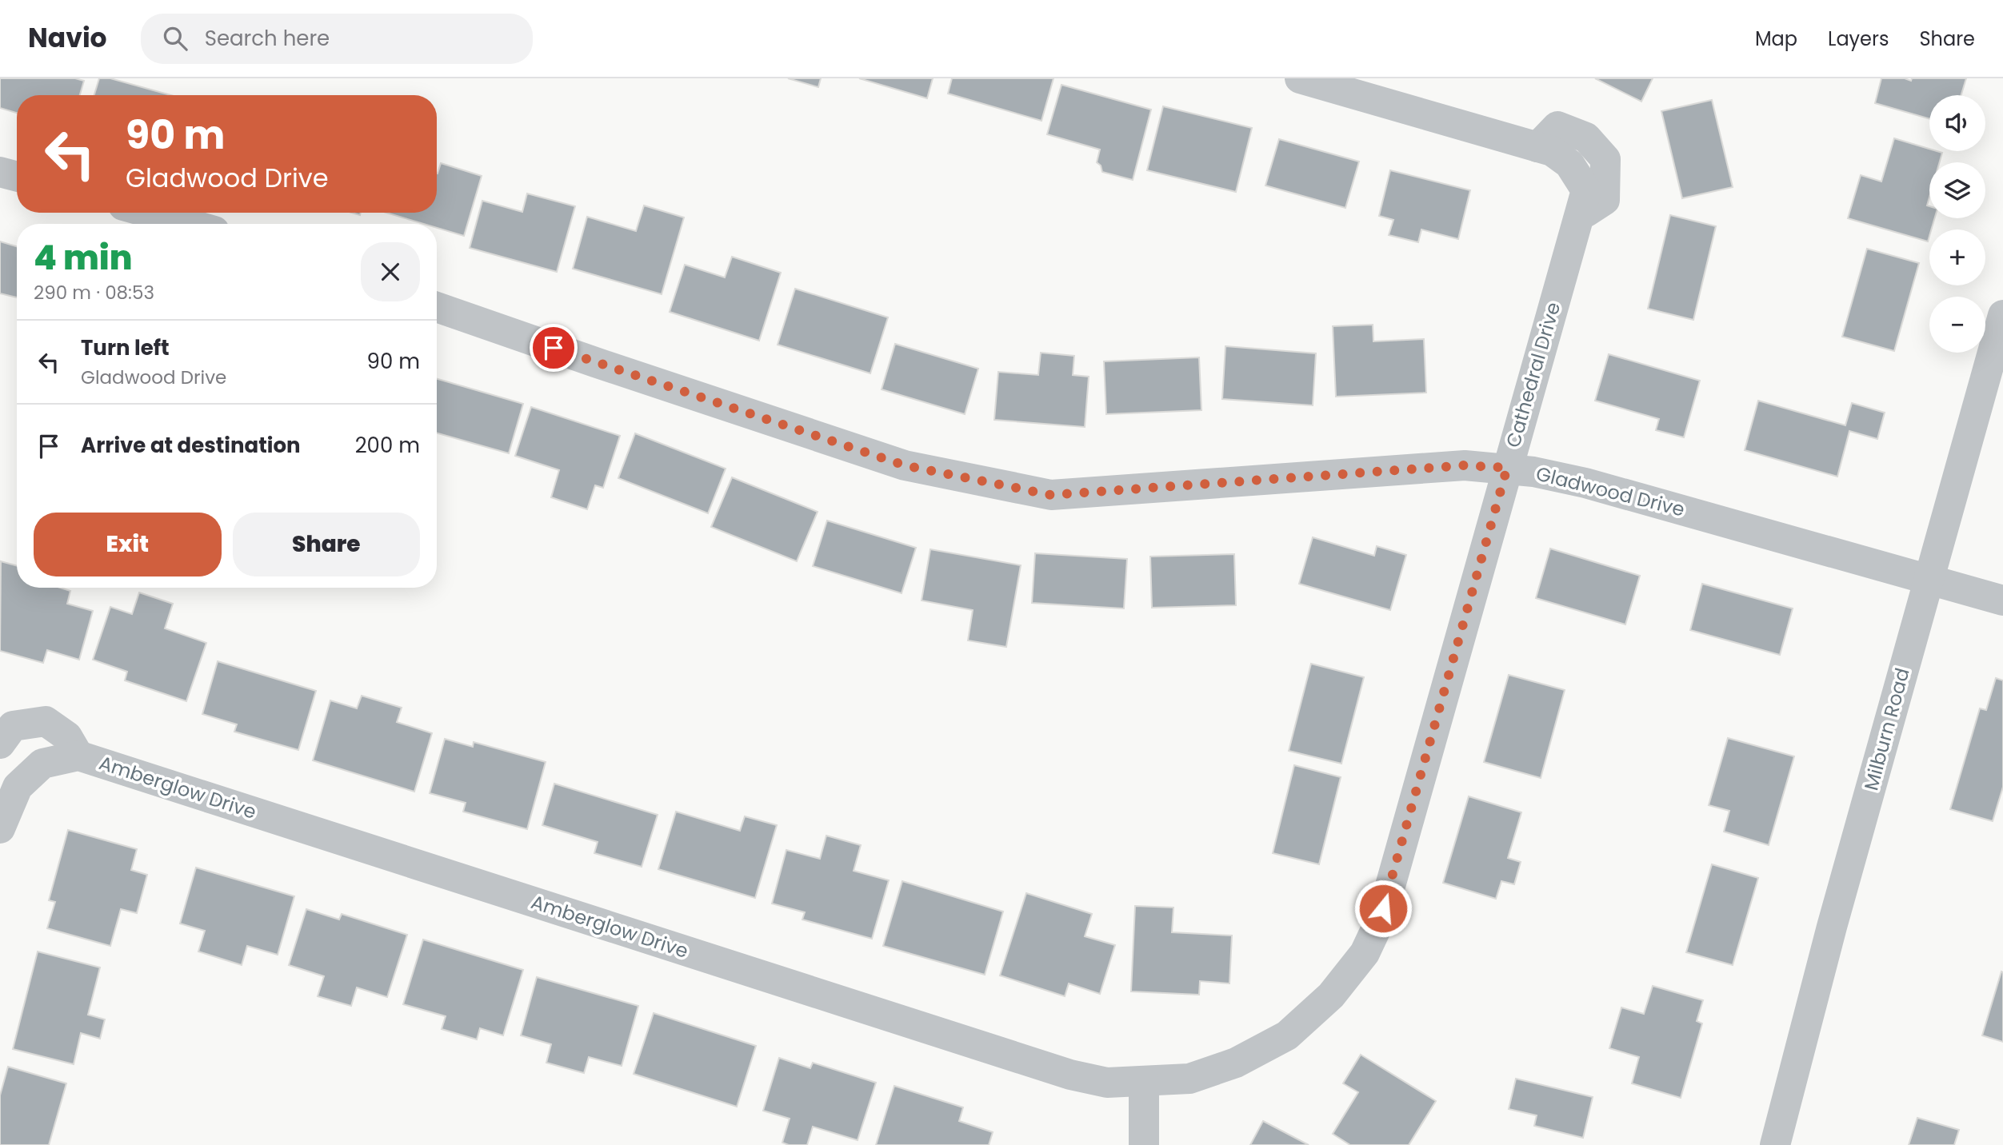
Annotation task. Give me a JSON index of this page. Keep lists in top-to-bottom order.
{
  "streets": {
    "street": [
      "Cathedral Drive",
      "Gladwood Drive",
      "Milburn Road",
      "Amberglow Drive"
    ]
  },
  "crossings": [
    ["Cathedral Drive", "Gladwood Drive"],
    ["Cathedral Drive", "Amberglow Drive"],
    ["Gladwood Drive", "Milburn Road"]
  ],
  "page": {
    "header": "Navio",
    "search": "Search here",
    "nav": ["Map", "Layers", "Share"],
    "map_buttons": ["+", "−"],
    "turn": ["90 m", "Gladwood Drive"],
    "heading": ["4 min", "290 m · 08:53"],
    "list": [
      {
        "name": "Turn left",
        "note": "Gladwood Drive",
        "value": "90 m"
      },
      {
        "name": "Arrive at destination",
        "value": "200 m"
      }
    ],
    "buttons": ["Exit", "Share"]
  }
}
